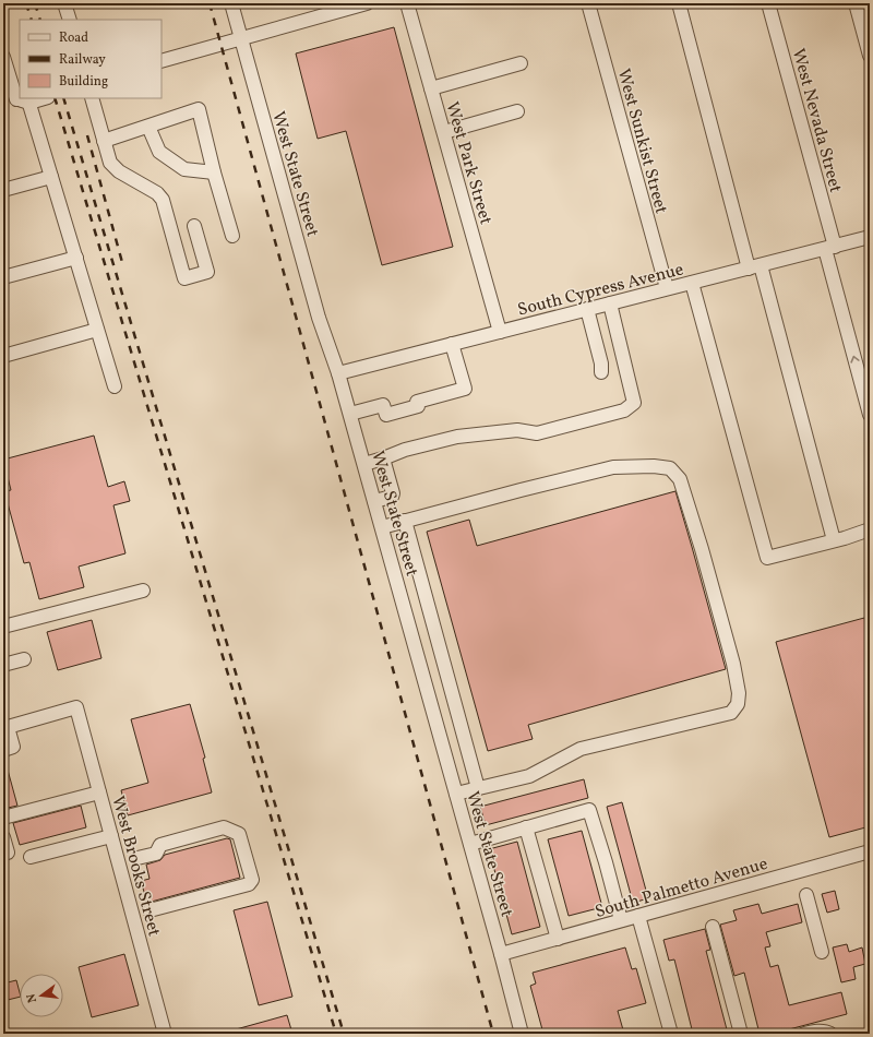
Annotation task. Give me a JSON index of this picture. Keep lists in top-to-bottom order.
{
  "streets": {
    "street": [
      "West Nevada Street",
      "West Sunkist Street",
      "West Park Street",
      "West State Street",
      "South Cypress Avenue",
      "West Brooks Street",
      "South Palmetto Avenue"
    ]
  },
  "crossings": [
    ["West Nevada Street", "South Cypress Avenue"],
    ["West Sunkist Street", "South Cypress Avenue"],
    ["West Park Street", "South Cypress Avenue"],
    ["West State Street", "South Cypress Avenue"],
    ["West State Street", "South Palmetto Avenue"]
  ],
  "legend": ["Road", "Railway", "Building"],
  "north": "left"
}
